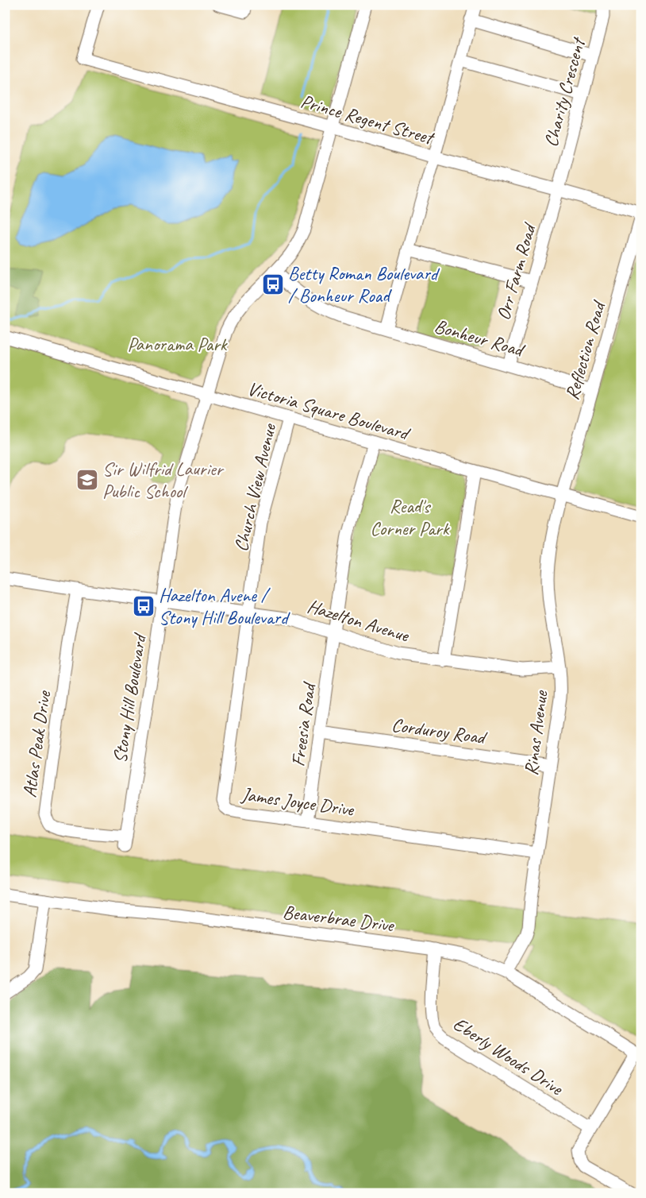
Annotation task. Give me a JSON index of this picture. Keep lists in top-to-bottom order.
{
  "streets": {
    "street": [
      "Charity Crescent",
      "Prince Regent Street",
      "Orr Farm Road",
      "Bonheur Road",
      "Reflection Road",
      "Victoria Square Boulevard",
      "Church View Avenue",
      "Hazelton Avenue",
      "Stony Hill Boulevard",
      "Freesia Road",
      "Corduroy Road",
      "Rinas Avenue",
      "Atlas Peak Drive",
      "James Joyce Drive",
      "Beaverbrae Drive",
      "Eberly Woods Drive"
    ]
  },
  "crossings": [
    ["Charity Crescent", "Prince Regent Street"],
    ["Charity Crescent", "Orr Farm Road"],
    ["Prince Regent Street", "Orr Farm Road"],
    ["Prince Regent Street", "Reflection Road"],
    ["Prince Regent Street", "Stony Hill Boulevard"],
    ["Orr Farm Road", "Bonheur Road"],
    ["Bonheur Road", "Reflection Road"],
    ["Bonheur Road", "Stony Hill Boulevard"],
    ["Reflection Road", "Victoria Square Boulevard"],
    ["Reflection Road", "Rinas Avenue"],
    ["Victoria Square Boulevard", "Church View Avenue"],
    ["Victoria Square Boulevard", "Stony Hill Boulevard"],
    ["Victoria Square Boulevard", "Freesia Road"],
    ["Victoria Square Boulevard", "Rinas Avenue"],
    ["Church View Avenue", "Hazelton Avenue"],
    ["Church View Avenue", "James Joyce Drive"],
    ["Hazelton Avenue", "Stony Hill Boulevard"],
    ["Hazelton Avenue", "Freesia Road"],
    ["Hazelton Avenue", "Rinas Avenue"],
    ["Hazelton Avenue", "Atlas Peak Drive"],
    ["Hazelton Avenue", "James Joyce Drive"],
    ["Stony Hill Boulevard", "Atlas Peak Drive"],
    ["Freesia Road", "Corduroy Road"],
    ["Freesia Road", "James Joyce Drive"],
    ["Corduroy Road", "Rinas Avenue"],
    ["Rinas Avenue", "James Joyce Drive"],
    ["Rinas Avenue", "Beaverbrae Drive"],
    ["Beaverbrae Drive", "Eberly Woods Drive"]
  ],
  "parks": ["Panorama Park", "Read's Corner Park"],
  "places": {
    "bus stop": ["Betty Roman Boulevard / Bonheur Road", "Hazelton Avene / Stony Hill Boulevard"],
    "school or university": ["Sir Wilfrid Laurier Public School"]
  }
}
